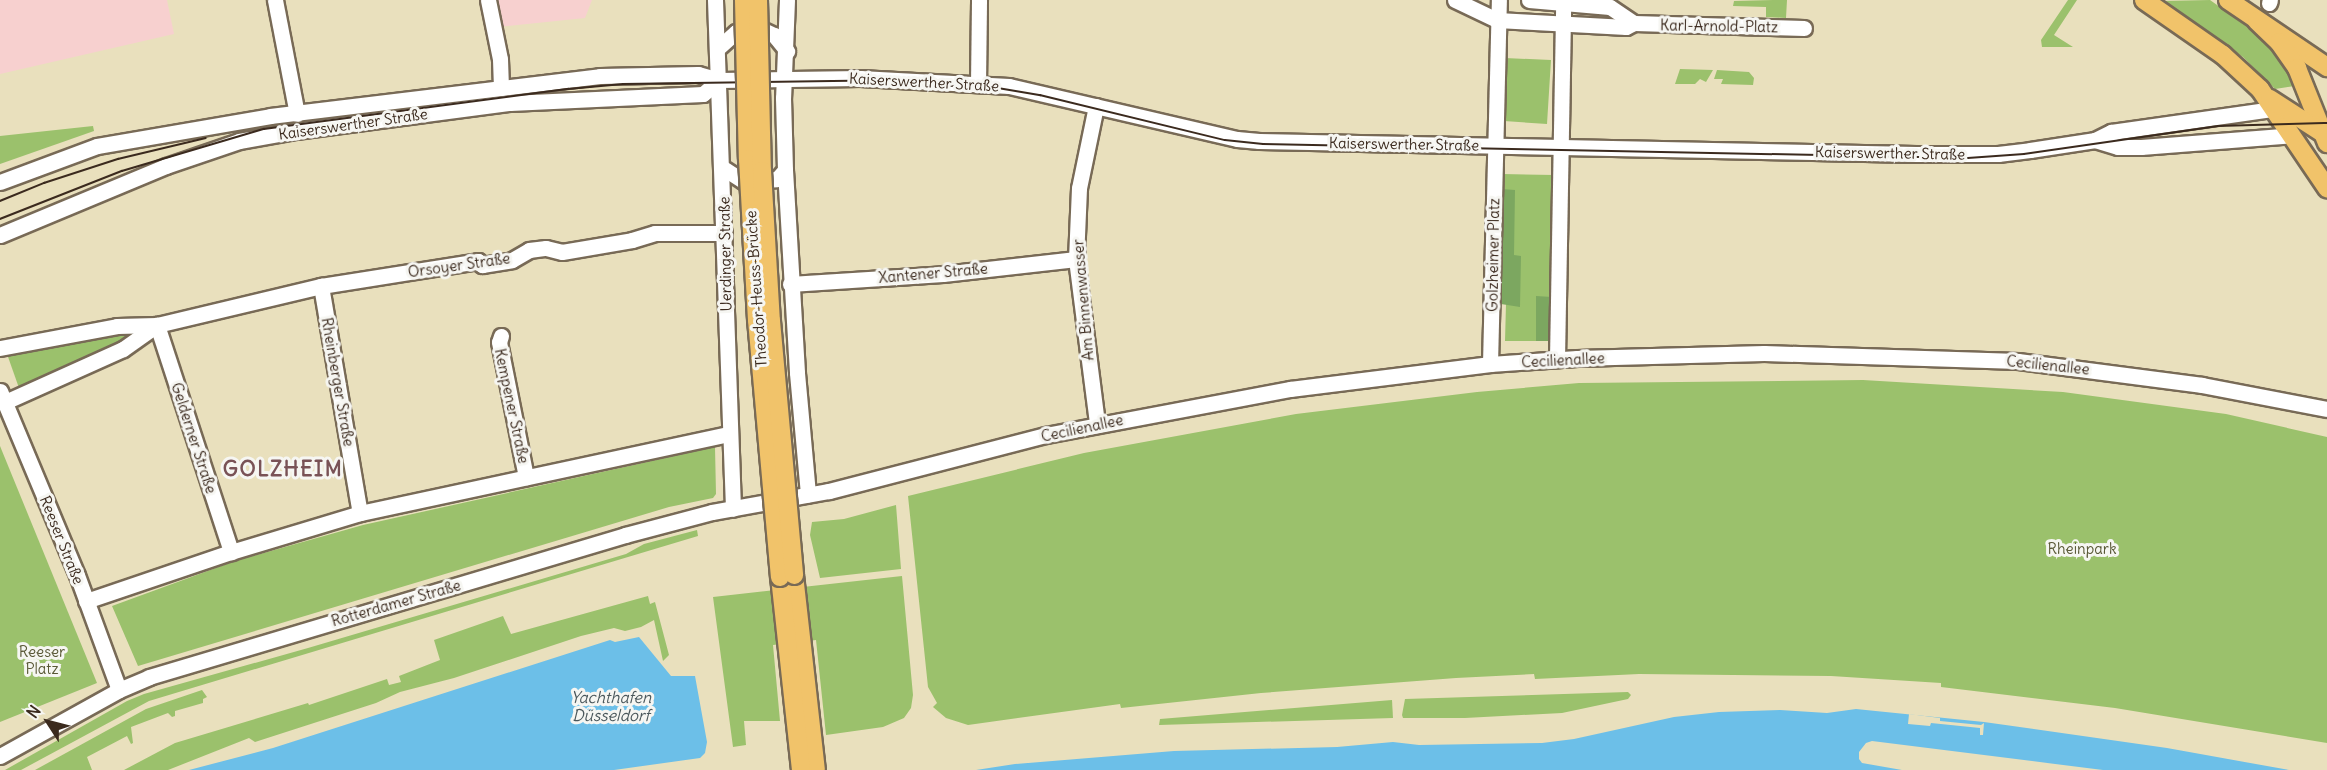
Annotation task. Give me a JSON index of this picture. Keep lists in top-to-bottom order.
{
  "streets": {
    "main road": ["Kaiserswerther Straße", "Theodor-Heuss-Brücke"],
    "street": [
      "Karl-Arnold-Platz",
      "Uerdinger Straße",
      "Golzheimer Platz",
      "Orsoyer Straße",
      "Xantener Straße",
      "Am Binnenwasser",
      "Cecilienallee",
      "Rheinberger Straße",
      "Kempener Straße",
      "Gelderner Straße",
      "Reeser Straße",
      "Rotterdamer Straße"
    ]
  },
  "crossings": [
    ["Kaiserswerther Straße", "Uerdinger Straße"],
    ["Kaiserswerther Straße", "Golzheimer Platz"],
    ["Kaiserswerther Straße", "Am Binnenwasser"],
    ["Uerdinger Straße", "Orsoyer Straße"],
    ["Uerdinger Straße", "Rotterdamer Straße"],
    ["Golzheimer Platz", "Cecilienallee"],
    ["Orsoyer Straße", "Rheinberger Straße"],
    ["Orsoyer Straße", "Gelderner Straße"],
    ["Orsoyer Straße", "Reeser Straße"],
    ["Xantener Straße", "Am Binnenwasser"],
    ["Am Binnenwasser", "Cecilienallee"],
    ["Cecilienallee", "Rotterdamer Straße"],
    ["Reeser Straße", "Rotterdamer Straße"]
  ],
  "districts": ["GOLZHEIM"],
  "water": ["Yachthafen Düsseldorf"],
  "parks": ["Rheinpark", "Reeser Platz"],
  "north": "top left"
}
